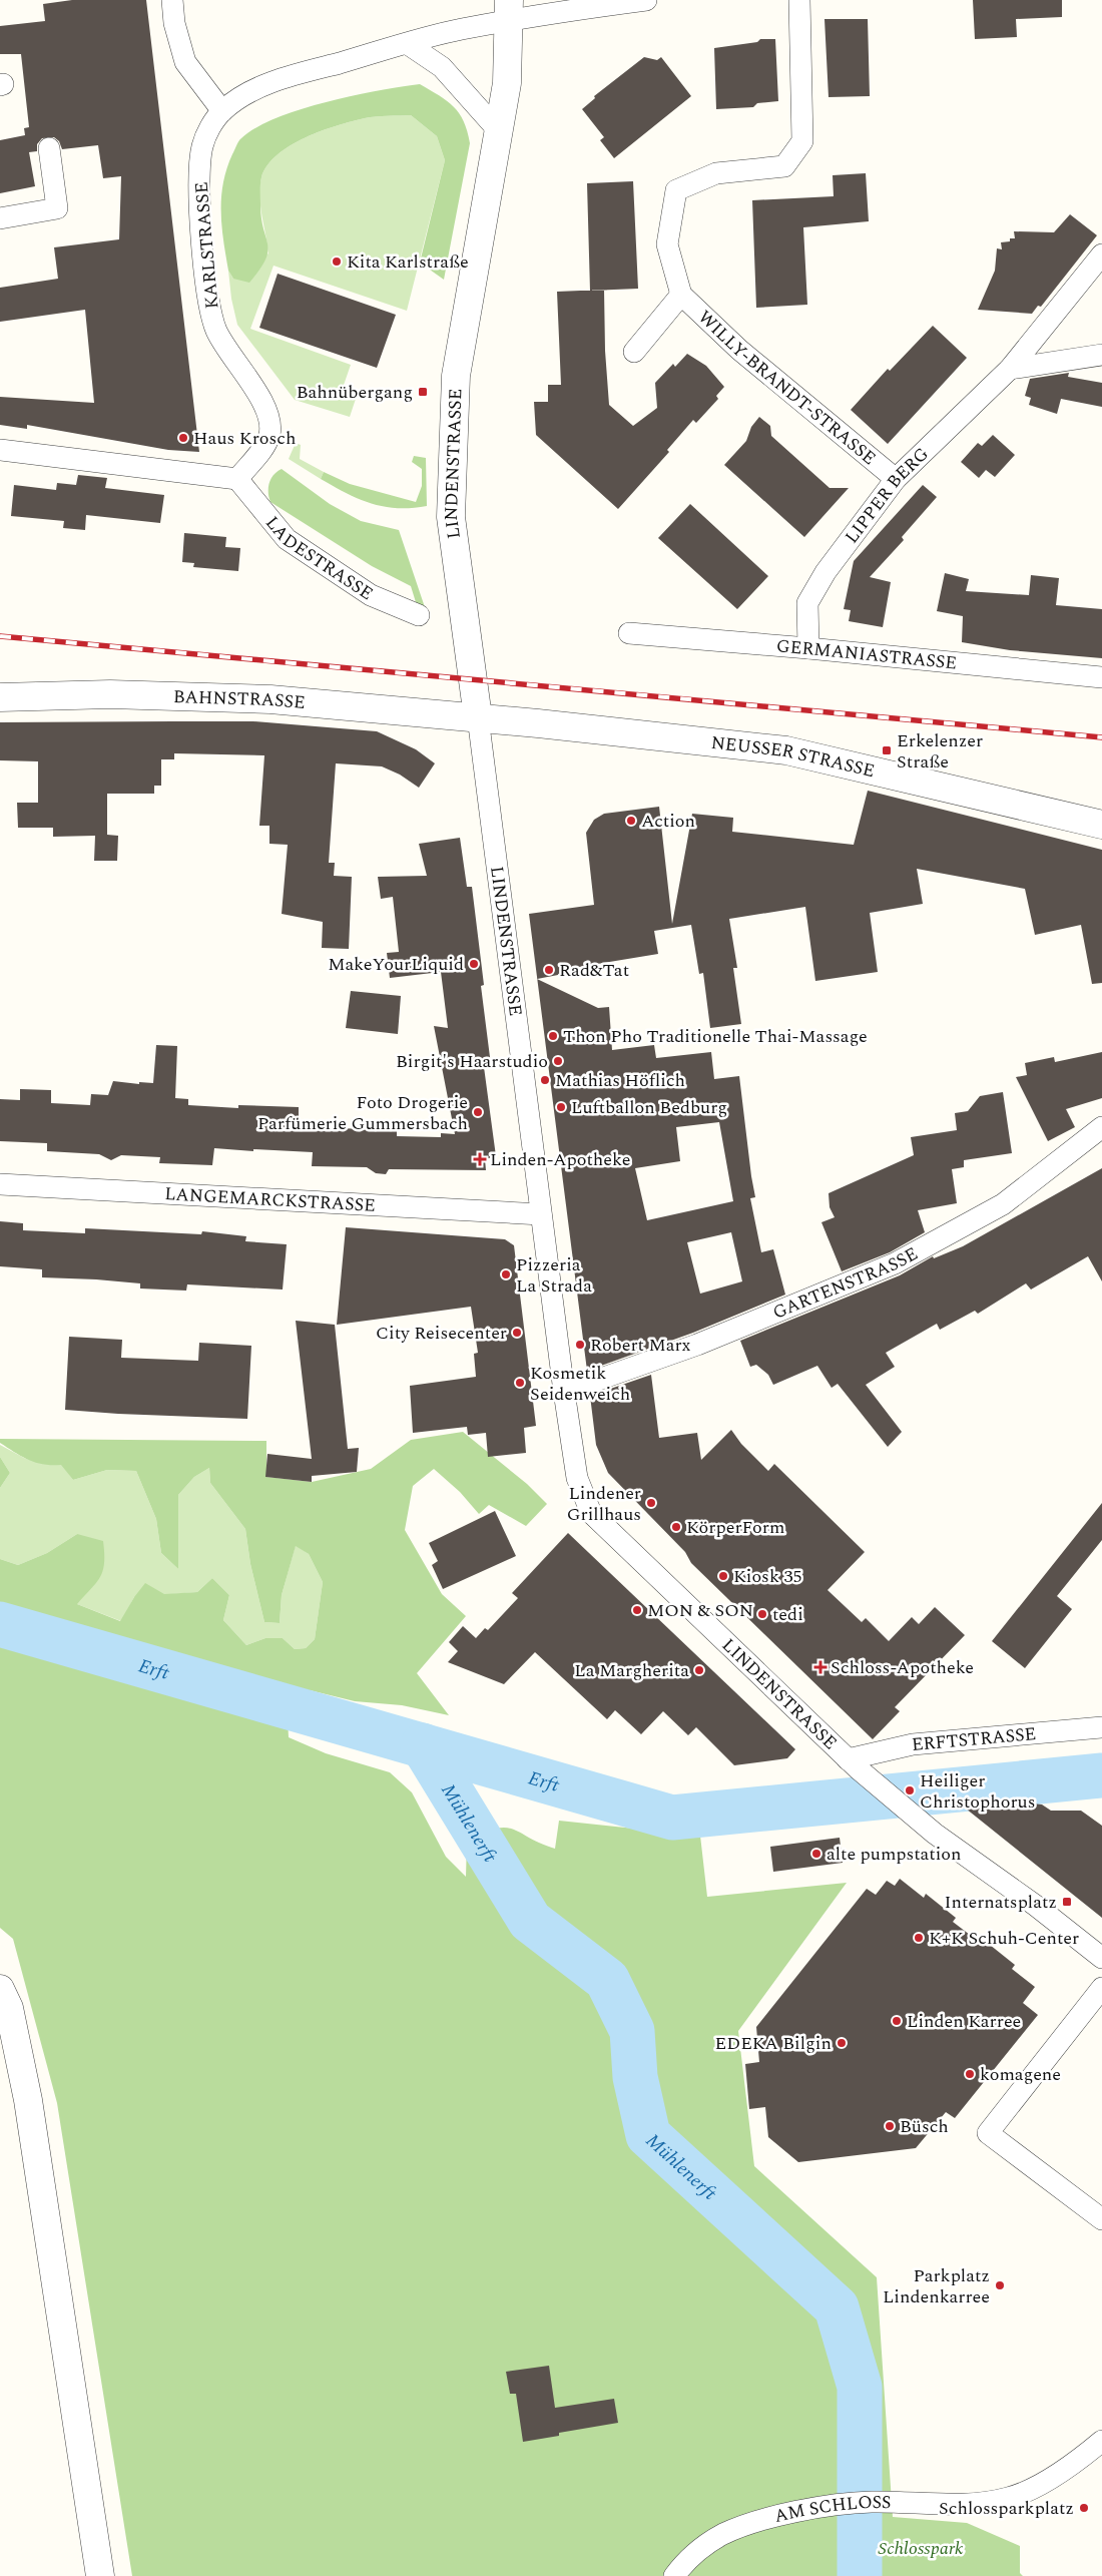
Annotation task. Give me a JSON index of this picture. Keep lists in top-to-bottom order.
{
  "streets": {
    "street": [
      "KARLSTRASSE",
      "WILLY-BRANDT-STRASSE",
      "LINDENSTRASSE",
      "LIPPER BERG",
      "LADESTRASSE",
      "GERMANIASTRASSE",
      "BAHNSTRASSE",
      "NEUSSER STRASSE",
      "LANGEMARCKSTRASSE",
      "GARTENSTRASSE",
      "ERFTSTRASSE",
      "AM SCHLOSS"
    ]
  },
  "crossings": [
    ["KARLSTRASSE", "LINDENSTRASSE"],
    ["KARLSTRASSE", "LADESTRASSE"],
    ["WILLY-BRANDT-STRASSE", "LIPPER BERG"],
    ["LINDENSTRASSE", "BAHNSTRASSE"],
    ["LINDENSTRASSE", "NEUSSER STRASSE"],
    ["LINDENSTRASSE", "LANGEMARCKSTRASSE"],
    ["LINDENSTRASSE", "GARTENSTRASSE"],
    ["LINDENSTRASSE", "ERFTSTRASSE"],
    ["LIPPER BERG", "GERMANIASTRASSE"],
    ["BAHNSTRASSE", "NEUSSER STRASSE"]
  ],
  "water": ["Erft", "Mühlenerft"],
  "parks": ["Schlosspark"],
  "places": {
    "other": [
      "Kita Karlstraße",
      "Haus Krosch",
      "Action",
      "MakeYourLiquid",
      "Rad&Tat",
      "Thon Pho Traditionelle Thai-Massage",
      "Birgit's Haarstudio",
      "Mathias Höflich",
      "Luftballon Bedburg",
      "Foto Drogerie Parfümerie Gummersbach",
      "Pizzeria La Strada",
      "City Reisecenter",
      "Robert Marx",
      "Kosmetik Seidenweich",
      "Lindener Grillhaus",
      "KörperForm",
      "Kiosk 35",
      "MON & SON",
      "tedi",
      "La Margherita",
      "Heiliger Christophorus",
      "alte pumpstation",
      "K+K Schuh-Center",
      "Linden Karree",
      "EDEKA Bilgin",
      "komagene",
      "Büsch",
      "Parkplatz Lindenkarree",
      "Schlossparkplatz"
    ],
    "transit": ["Bahnübergang", "Erkelenzer Straße", "Internatsplatz"],
    "health": ["Linden-Apotheke", "Schloss-Apotheke"]
  }
}
